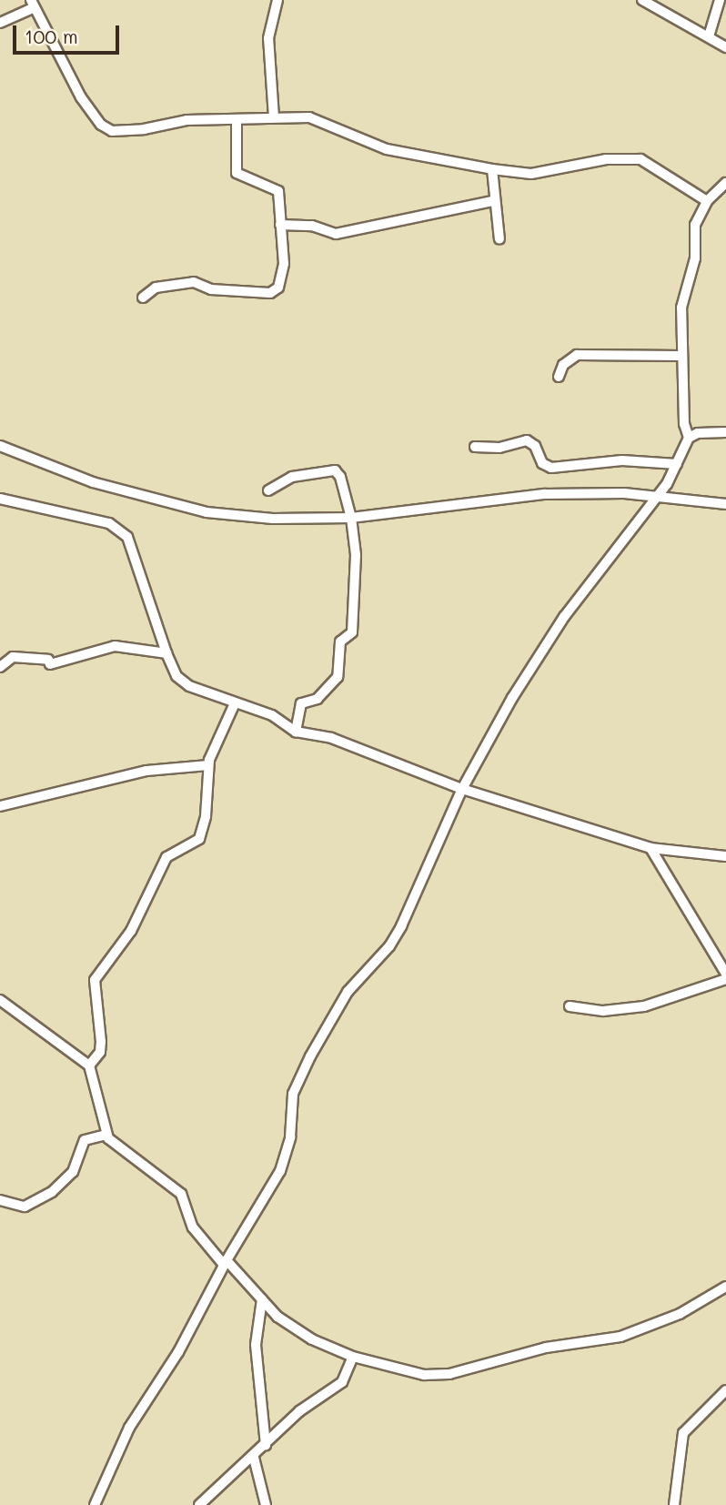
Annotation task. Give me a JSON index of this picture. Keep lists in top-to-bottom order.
{
  "scale_bar": "100 m"
}
